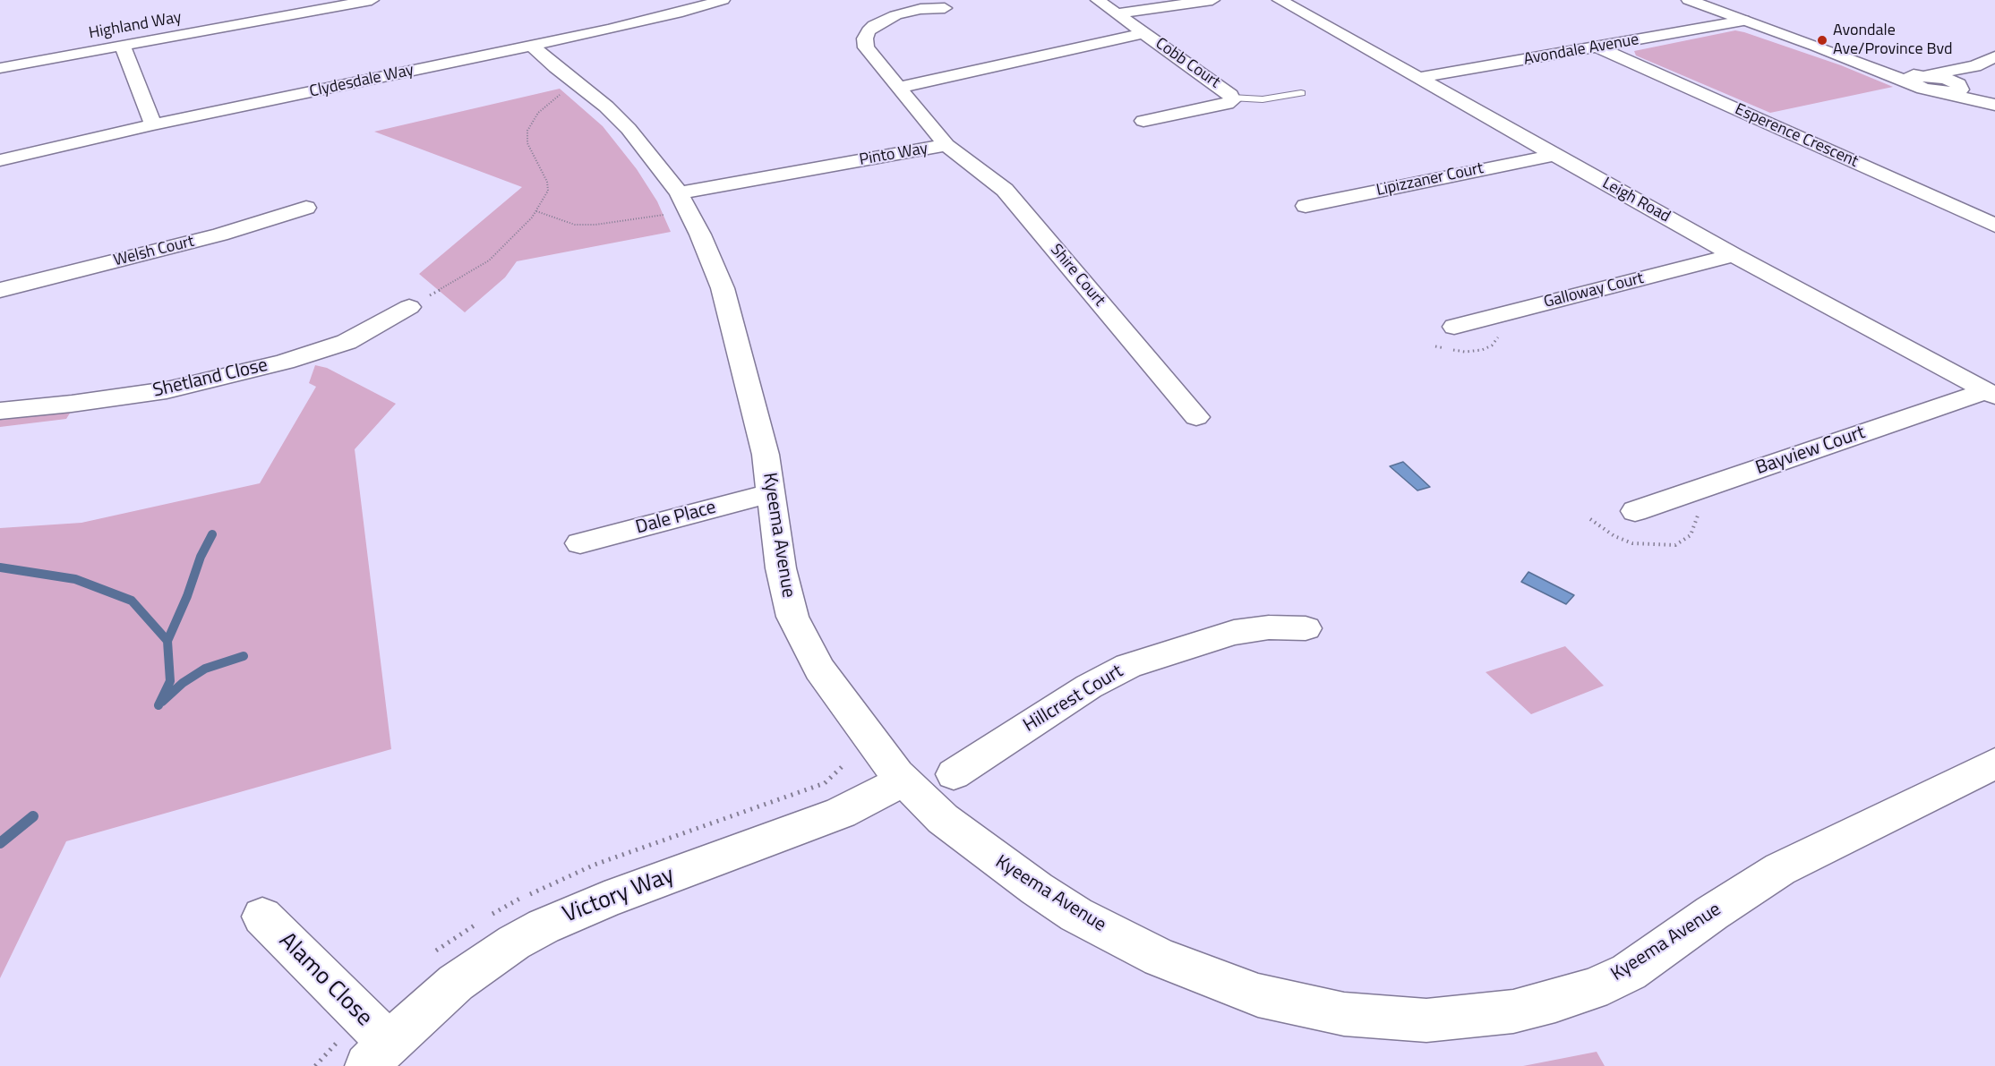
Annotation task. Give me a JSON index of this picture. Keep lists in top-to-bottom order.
{
  "streets": {
    "street": [
      "Highland Way",
      "Avondale Avenue",
      "Cobb Court",
      "Clydesdale Way",
      "Esperence Crescent",
      "Pinto Way",
      "Lipizzaner Court",
      "Leigh Road",
      "Welsh Court",
      "Shire Court",
      "Galloway Court",
      "Shetland Close",
      "Bayview Court",
      "Dale Place",
      "Kyeema Avenue",
      "Hillcrest Court",
      "Victory Way",
      "Alamo Close"
    ]
  },
  "crossings": [
    ["Avondale Avenue", "Esperence Crescent"],
    ["Avondale Avenue", "Leigh Road"],
    ["Clydesdale Way", "Kyeema Avenue"],
    ["Pinto Way", "Shire Court"],
    ["Pinto Way", "Kyeema Avenue"],
    ["Lipizzaner Court", "Leigh Road"],
    ["Leigh Road", "Galloway Court"],
    ["Leigh Road", "Bayview Court"],
    ["Dale Place", "Kyeema Avenue"],
    ["Kyeema Avenue", "Hillcrest Court"],
    ["Kyeema Avenue", "Victory Way"],
    ["Hillcrest Court", "Victory Way"],
    ["Victory Way", "Alamo Close"]
  ],
  "places": ["Avondale Ave/Province Bvd"]
}
